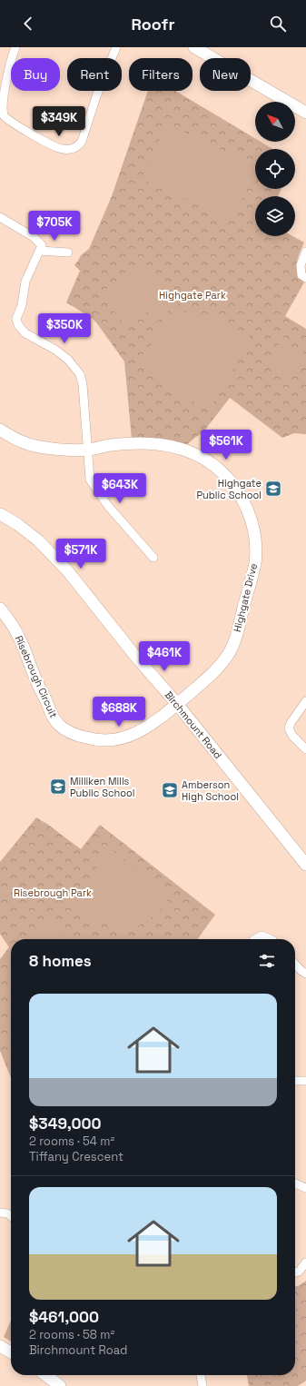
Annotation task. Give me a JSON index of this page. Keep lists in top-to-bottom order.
{
  "streets": {
    "street": ["Highgate Drive", "Risebrough Circuit", "Birchmount Road"]
  },
  "crossings": [
    ["Highgate Drive", "Risebrough Circuit"],
    ["Highgate Drive", "Birchmount Road"],
    ["Risebrough Circuit", "Birchmount Road"]
  ],
  "parks": ["Highgate Park", "Risebrough Park"],
  "places": {
    "school or university": ["Highgate Public School", "Milliken Mills Public School", "Amberson High School"]
  },
  "north": "top left",
  "page": {
    "header": "Roofr",
    "chip": [
      "Buy",
      "Rent",
      "Filters",
      "New"
    ],
    "price": [
      "$349K",
      "$705K",
      "$350K",
      "$561K",
      "$643K",
      "$571K",
      "$461K",
      "$688K"
    ],
    "heading": "8 homes",
    "list": [
      {
        "name": "$349,000",
        "note": "2 rooms · 54 m² · Tiffany Crescent"
      },
      {
        "name": "$461,000",
        "note": "2 rooms · 58 m² · Birchmount Road"
      }
    ]
  }
}
